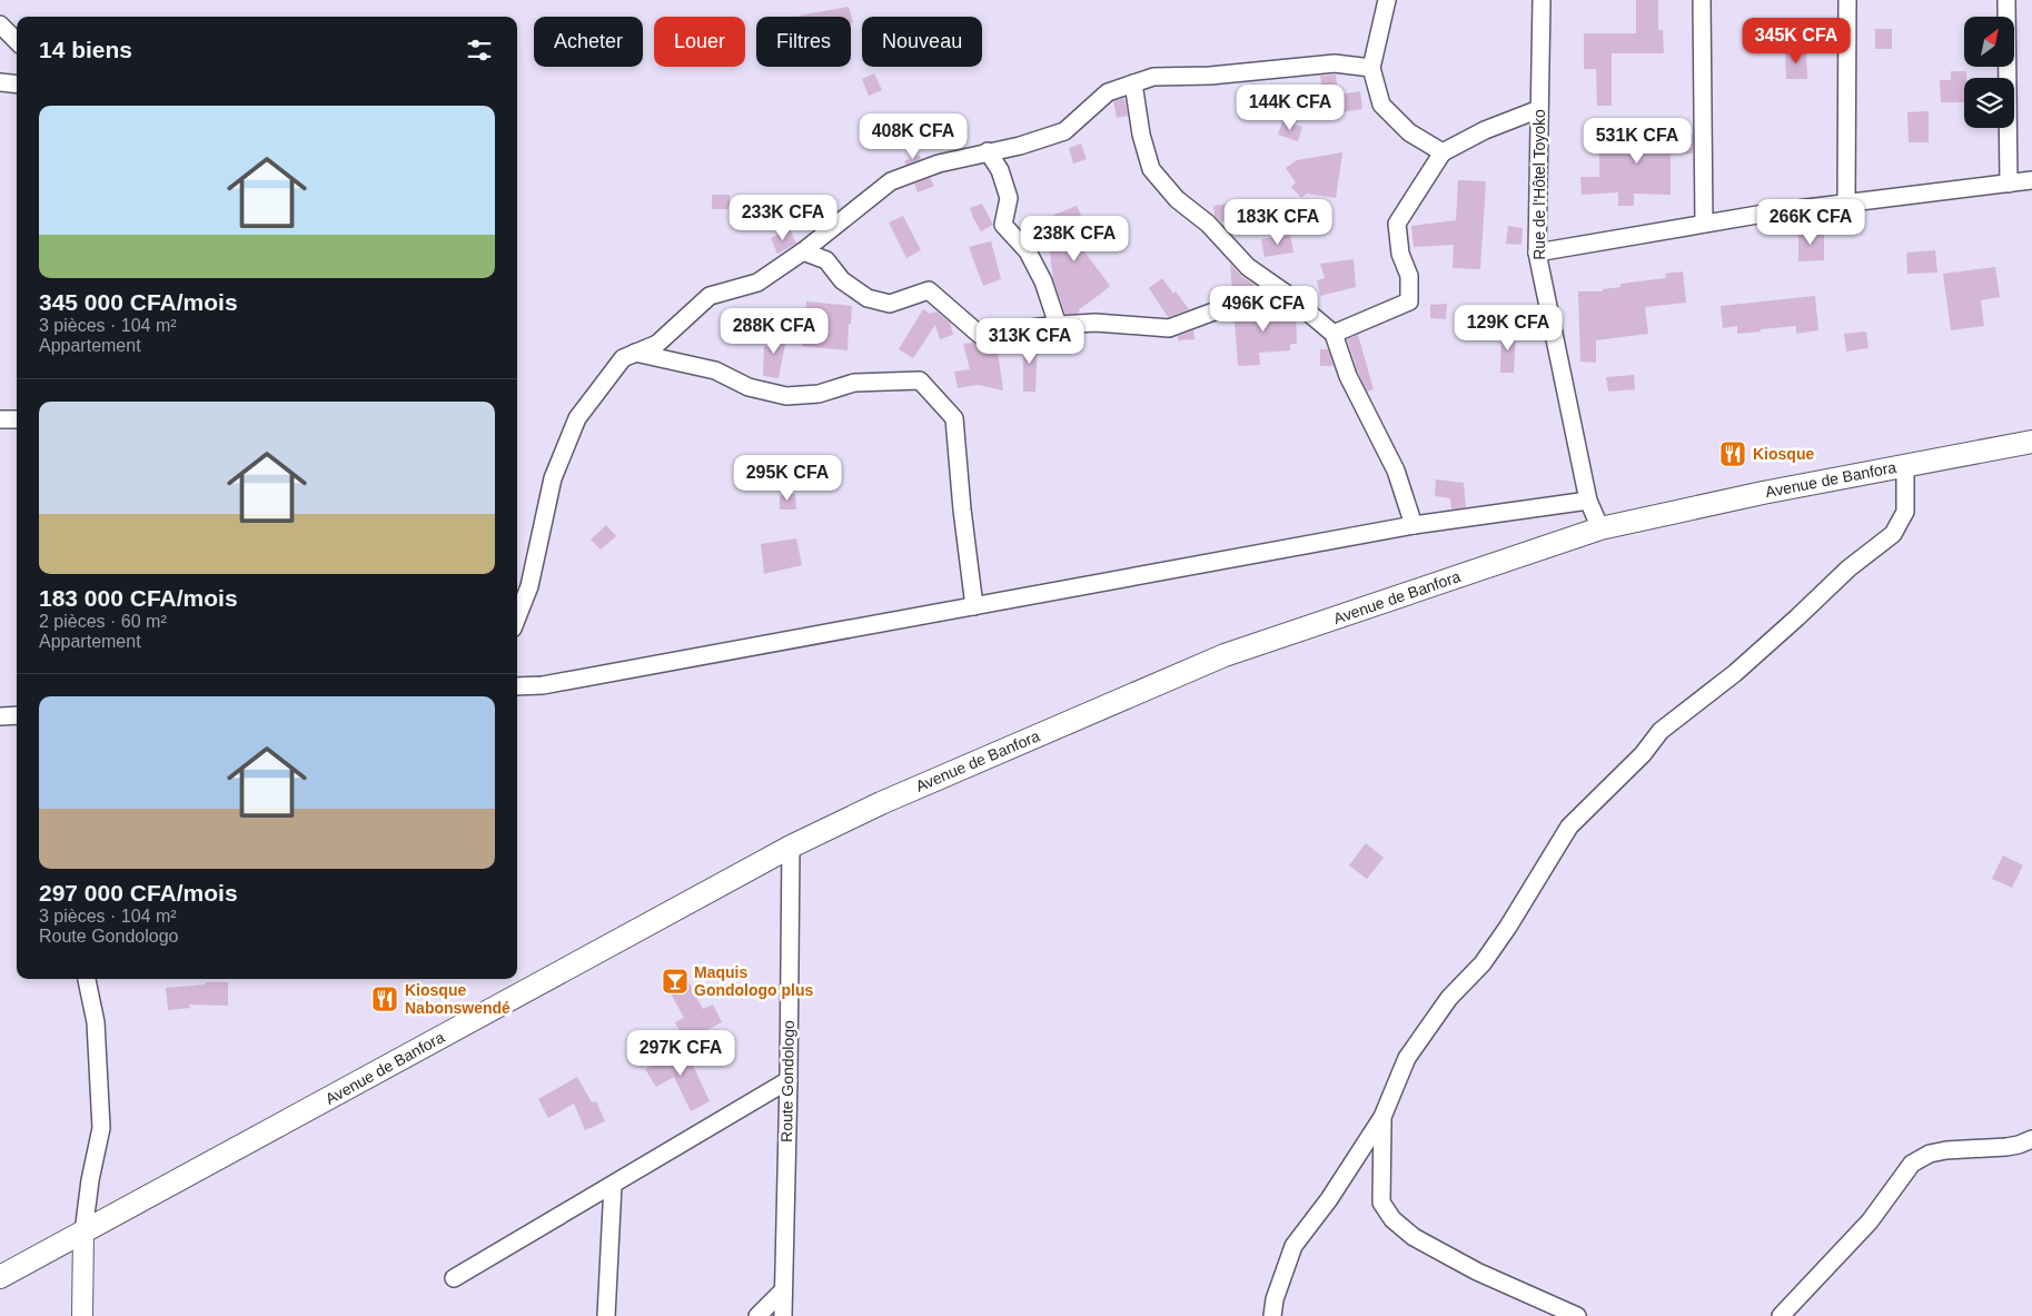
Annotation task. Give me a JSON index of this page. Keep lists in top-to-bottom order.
{
  "streets": {
    "main road": ["Avenue de Banfora"],
    "street": ["Rue de l'Hôtel Toyoko", "Route Gondologo"]
  },
  "crossings": [
    ["Rue de l'Hôtel Toyoko", "Avenue de Banfora"],
    ["Avenue de Banfora", "Route Gondologo"]
  ],
  "places": {
    "restaurant": ["Kiosque", "Kiosque Nabonswendé"],
    "bar": ["Maquis Gondologo plus"]
  },
  "north": "top right",
  "page": {
    "chip": [
      "Acheter",
      "Louer",
      "Filtres",
      "Nouveau"
    ],
    "heading": "14 biens",
    "price": [
      "345K CFA",
      "144K CFA",
      "408K CFA",
      "531K CFA",
      "233K CFA",
      "183K CFA",
      "266K CFA",
      "238K CFA",
      "496K CFA",
      "129K CFA",
      "288K CFA",
      "313K CFA",
      "295K CFA",
      "297K CFA"
    ],
    "list": [
      {
        "name": "345 000 CFA/mois",
        "note": "3 pièces · 104 m² · Appartement"
      },
      {
        "name": "183 000 CFA/mois",
        "note": "2 pièces · 60 m² · Appartement"
      },
      {
        "name": "297 000 CFA/mois",
        "note": "3 pièces · 104 m² · Route Gondologo"
      }
    ]
  }
}
